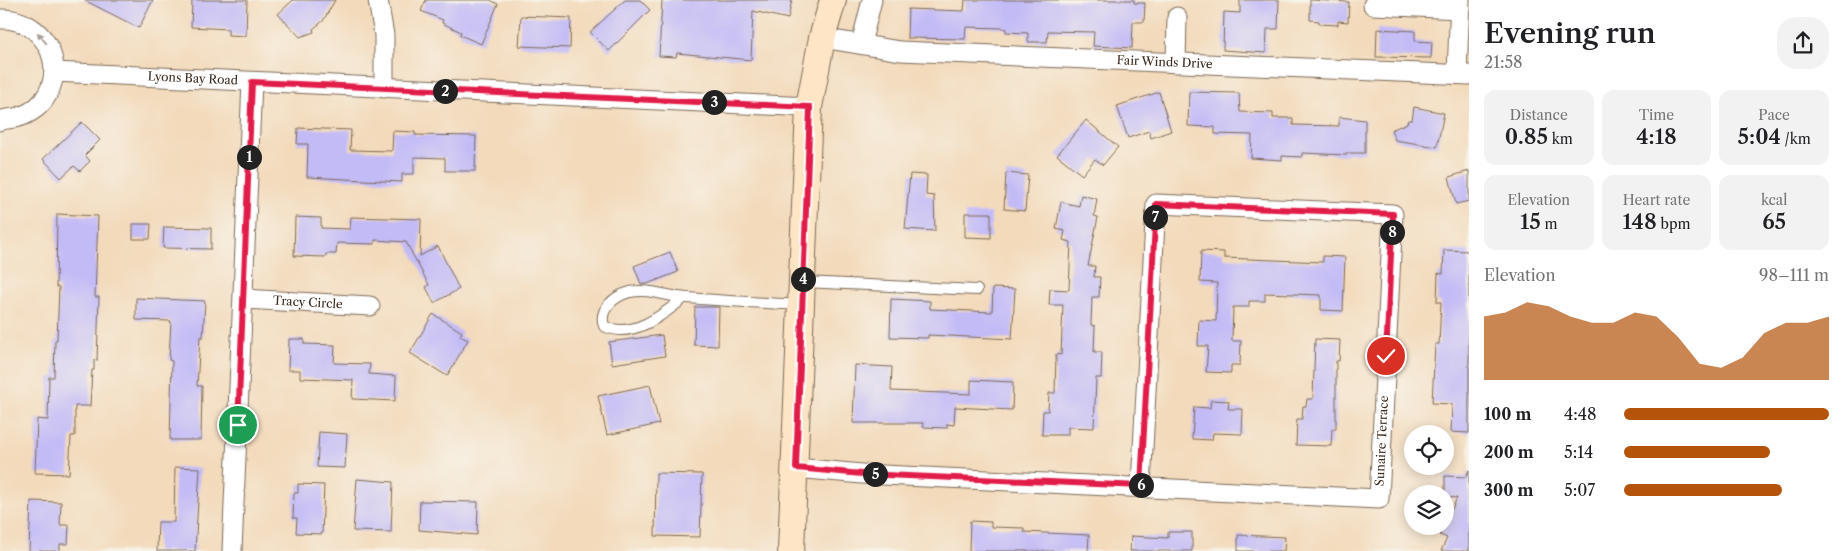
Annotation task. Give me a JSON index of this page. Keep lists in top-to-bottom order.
{
  "streets": {
    "street": [
      "Fair Winds Drive",
      "Lyons Bay Road",
      "Tracy Circle",
      "Sunaire Terrace"
    ]
  },
  "page": {
    "heading": ["Evening run", "21:58"],
    "pins": [
      "2",
      "3",
      "1",
      "7",
      "8",
      "4",
      "5",
      "6"
    ],
    "stats": [
      ["Distance", "0.85 km"],
      ["Time", "4:18"],
      ["Pace", "5:04 /km"],
      ["Elevation", "15 m"],
      ["Heart rate", "148 bpm"],
      ["kcal", "65"]
    ],
    "chart": ["Elevation", "98–111 m"],
    "list": [
      {
        "name": "100 m",
        "note": "4:48"
      },
      {
        "name": "200 m",
        "note": "5:14"
      },
      {
        "name": "300 m",
        "note": "5:07"
      }
    ]
  }
}
